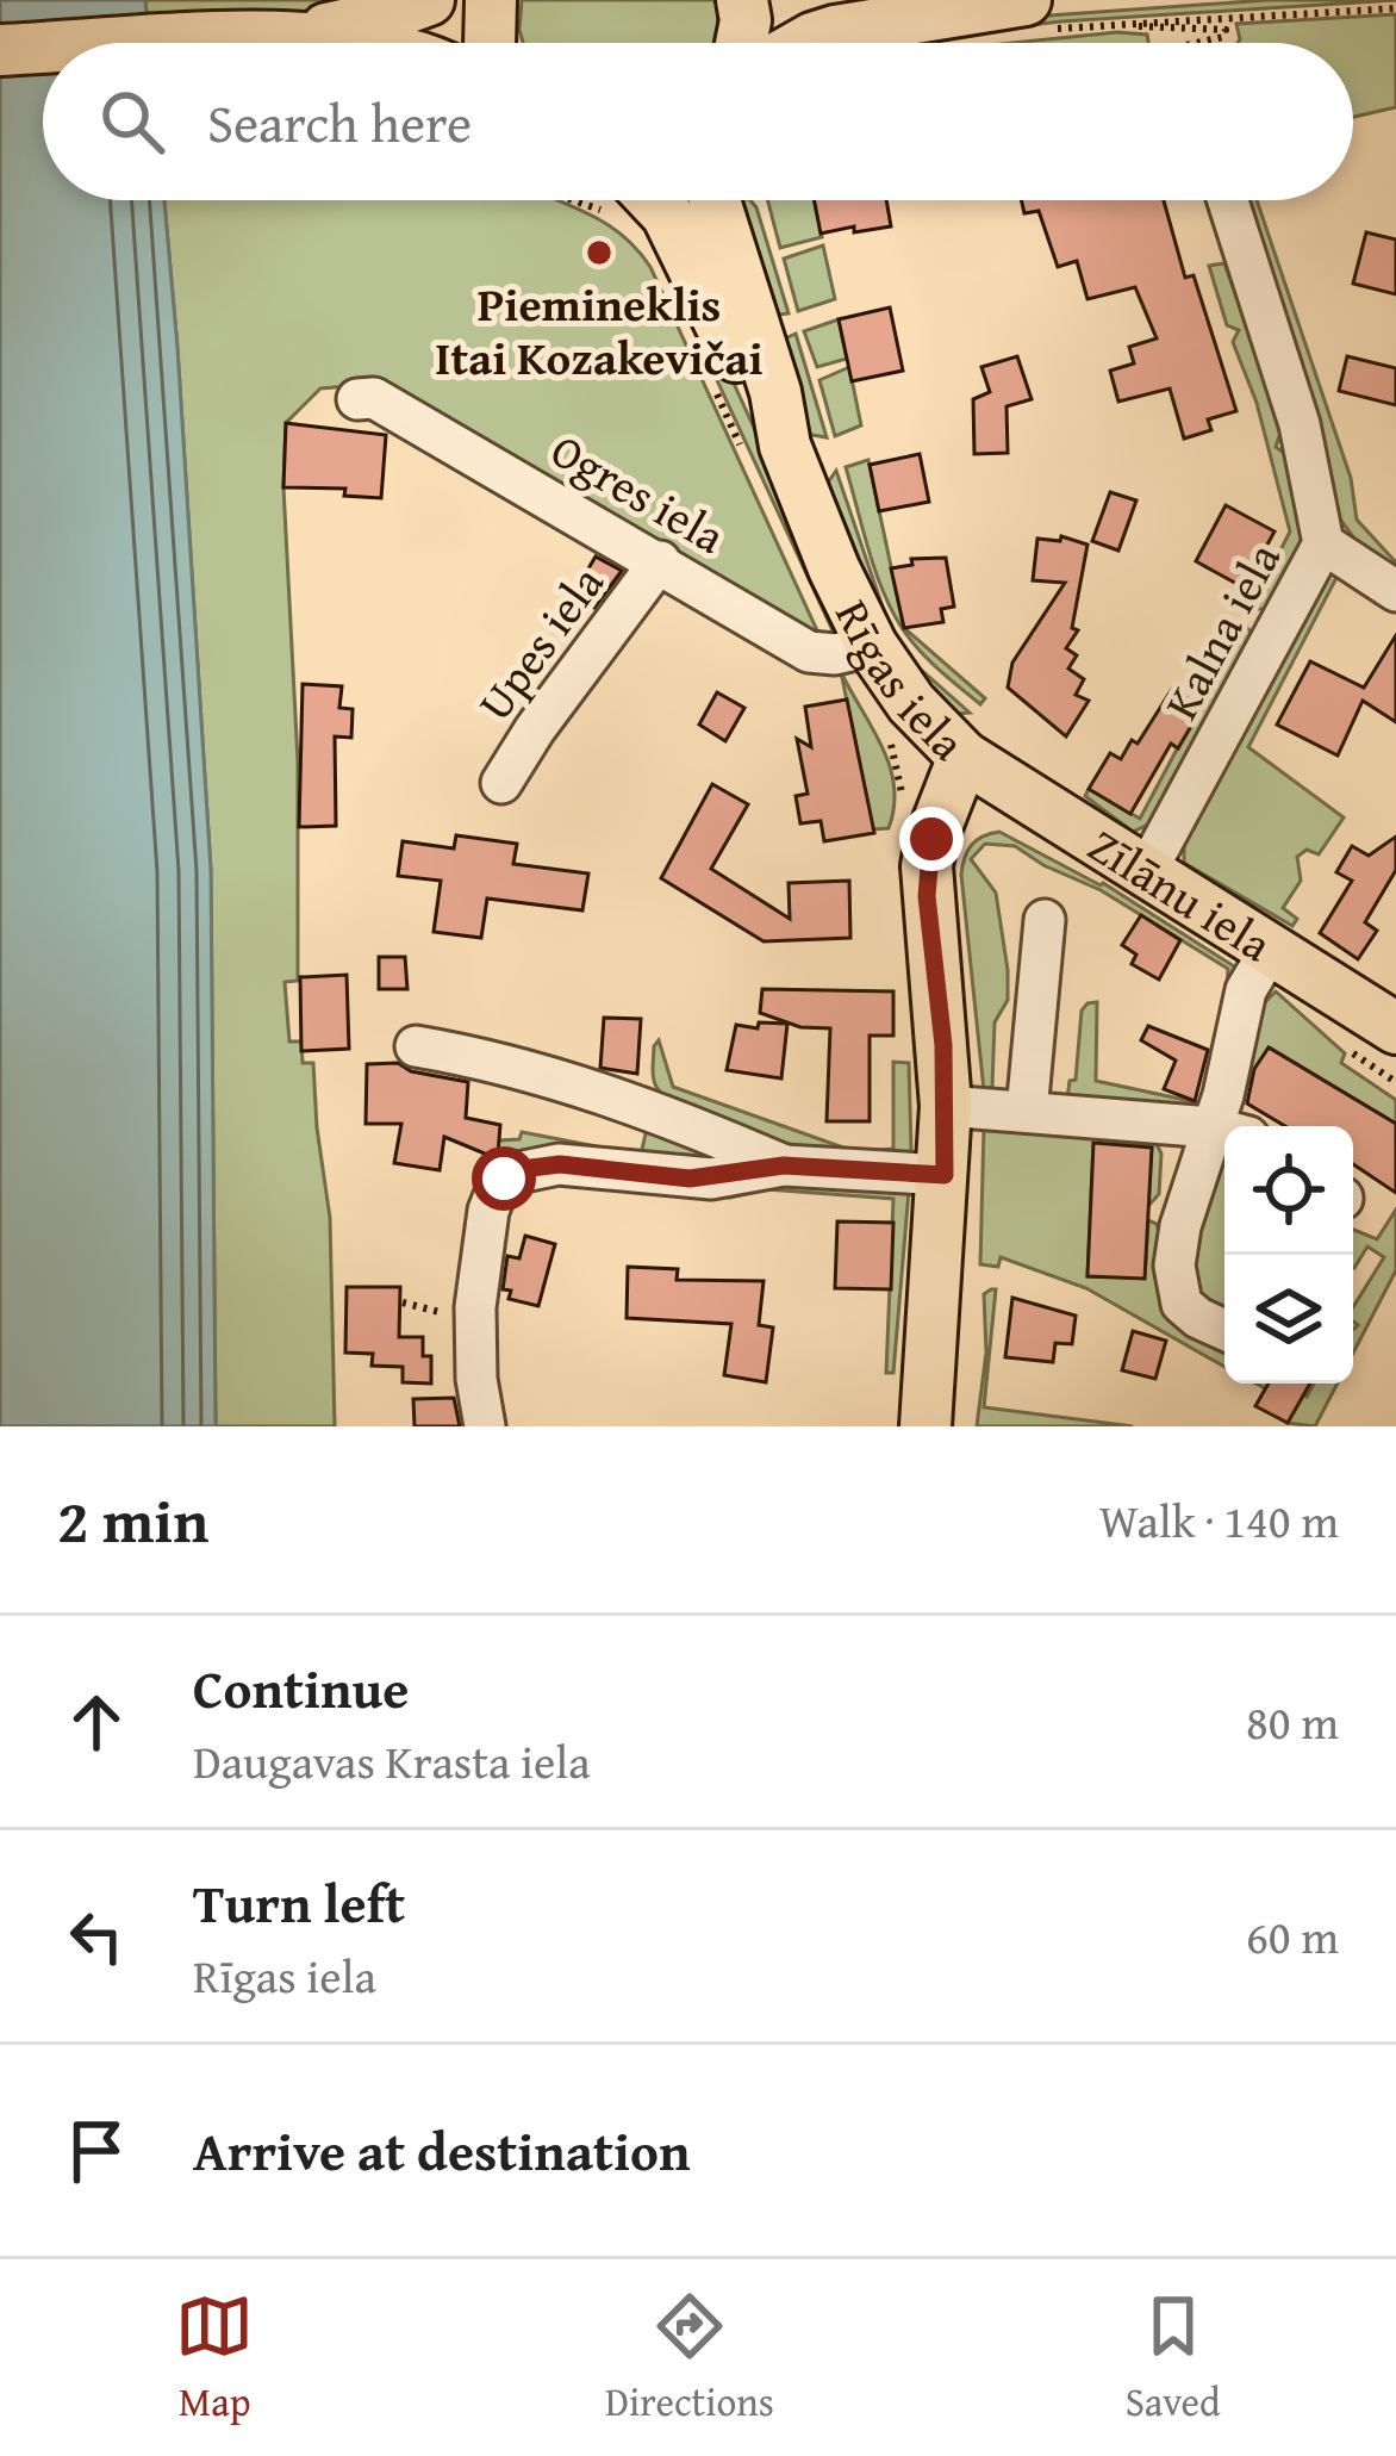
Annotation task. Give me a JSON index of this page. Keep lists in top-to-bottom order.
{
  "streets": {
    "main road": ["Rīgas iela", "Zīlānu iela"],
    "street": ["Ogres iela", "Kalna iela", "Upes iela"]
  },
  "crossings": [
    ["Ogres iela", "Upes iela"],
    ["Ogres iela", "Rīgas iela"],
    ["Kalna iela", "Zīlānu iela"],
    ["Rīgas iela", "Zīlānu iela"]
  ],
  "places": ["Piemineklis Itai Kozakevičai"],
  "page": {
    "search": "Search here",
    "heading": ["2 min", "Walk · 140 m"],
    "list": [
      ["Continue", "Daugavas Krasta iela", "80 m"],
      ["Turn left", "Rīgas iela", "60 m"],
      "Arrive at destination"
    ],
    "nav": ["Map", "Directions", "Saved"]
  }
}
